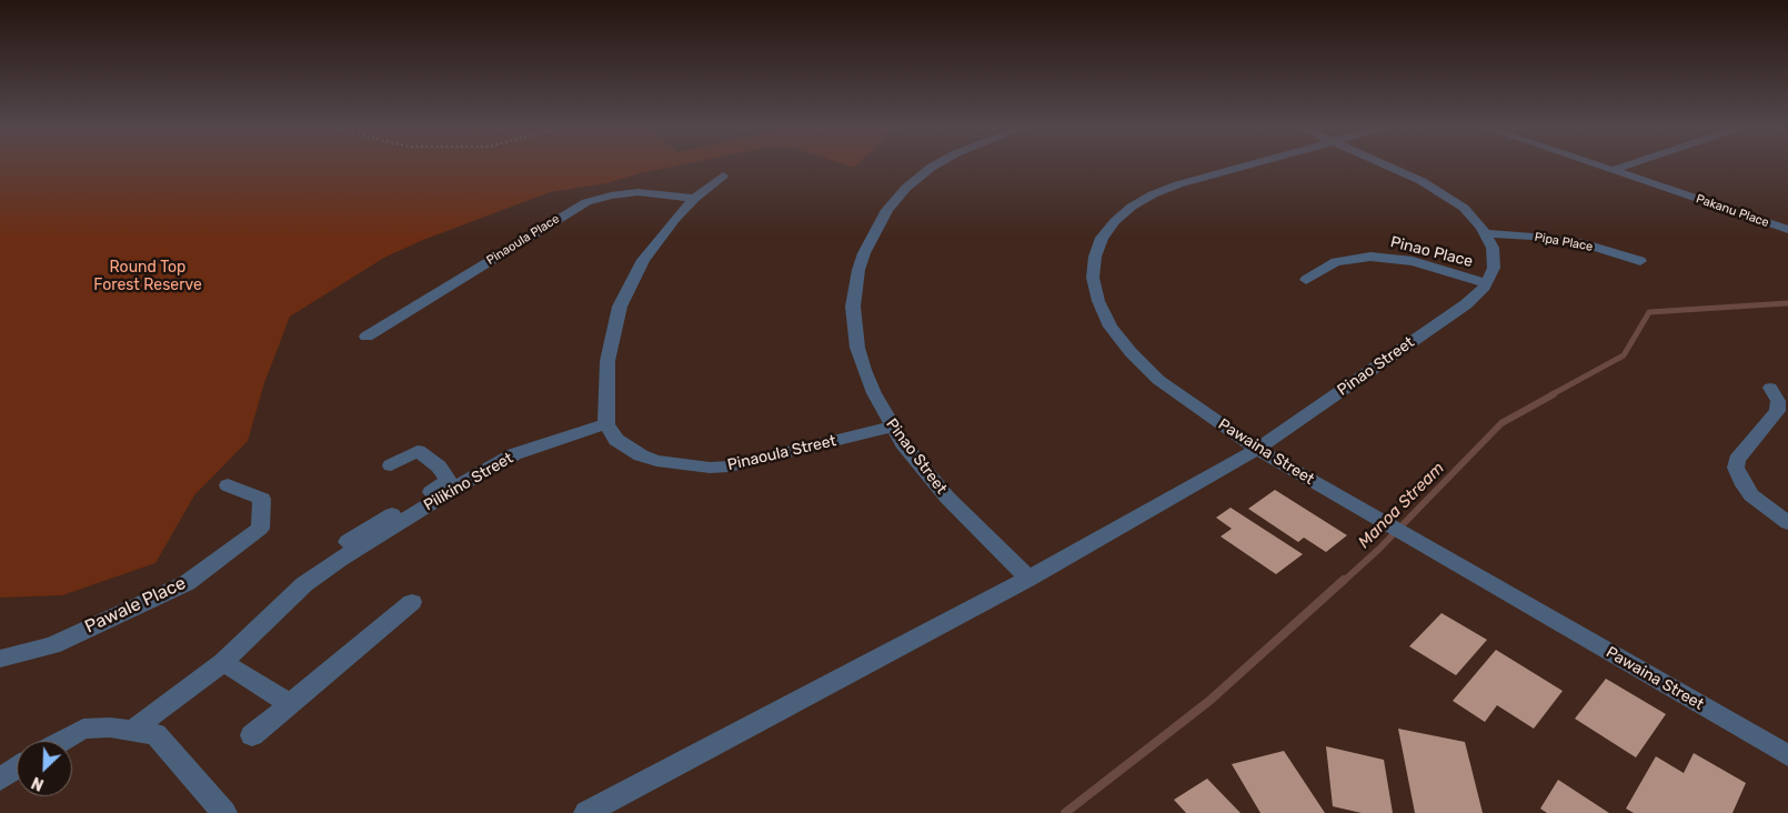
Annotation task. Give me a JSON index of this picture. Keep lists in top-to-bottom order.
{
  "streets": {
    "street": [
      "Pakanu Place",
      "Pinaoula Place",
      "Pipa Place",
      "Pinao Place",
      "Pinao Street",
      "Pawaina Street",
      "Pinaoula Street",
      "Pilikino Street",
      "Pawale Place"
    ]
  },
  "crossings": [
    ["Pinao Place", "Pinao Street"],
    ["Pinao Street", "Pawaina Street"],
    ["Pinao Street", "Pinaoula Street"],
    ["Pinaoula Street", "Pilikino Street"]
  ],
  "water": ["Manoa Stream"],
  "parks": ["Round Top Forest Reserve"],
  "north": "bottom left"
}
